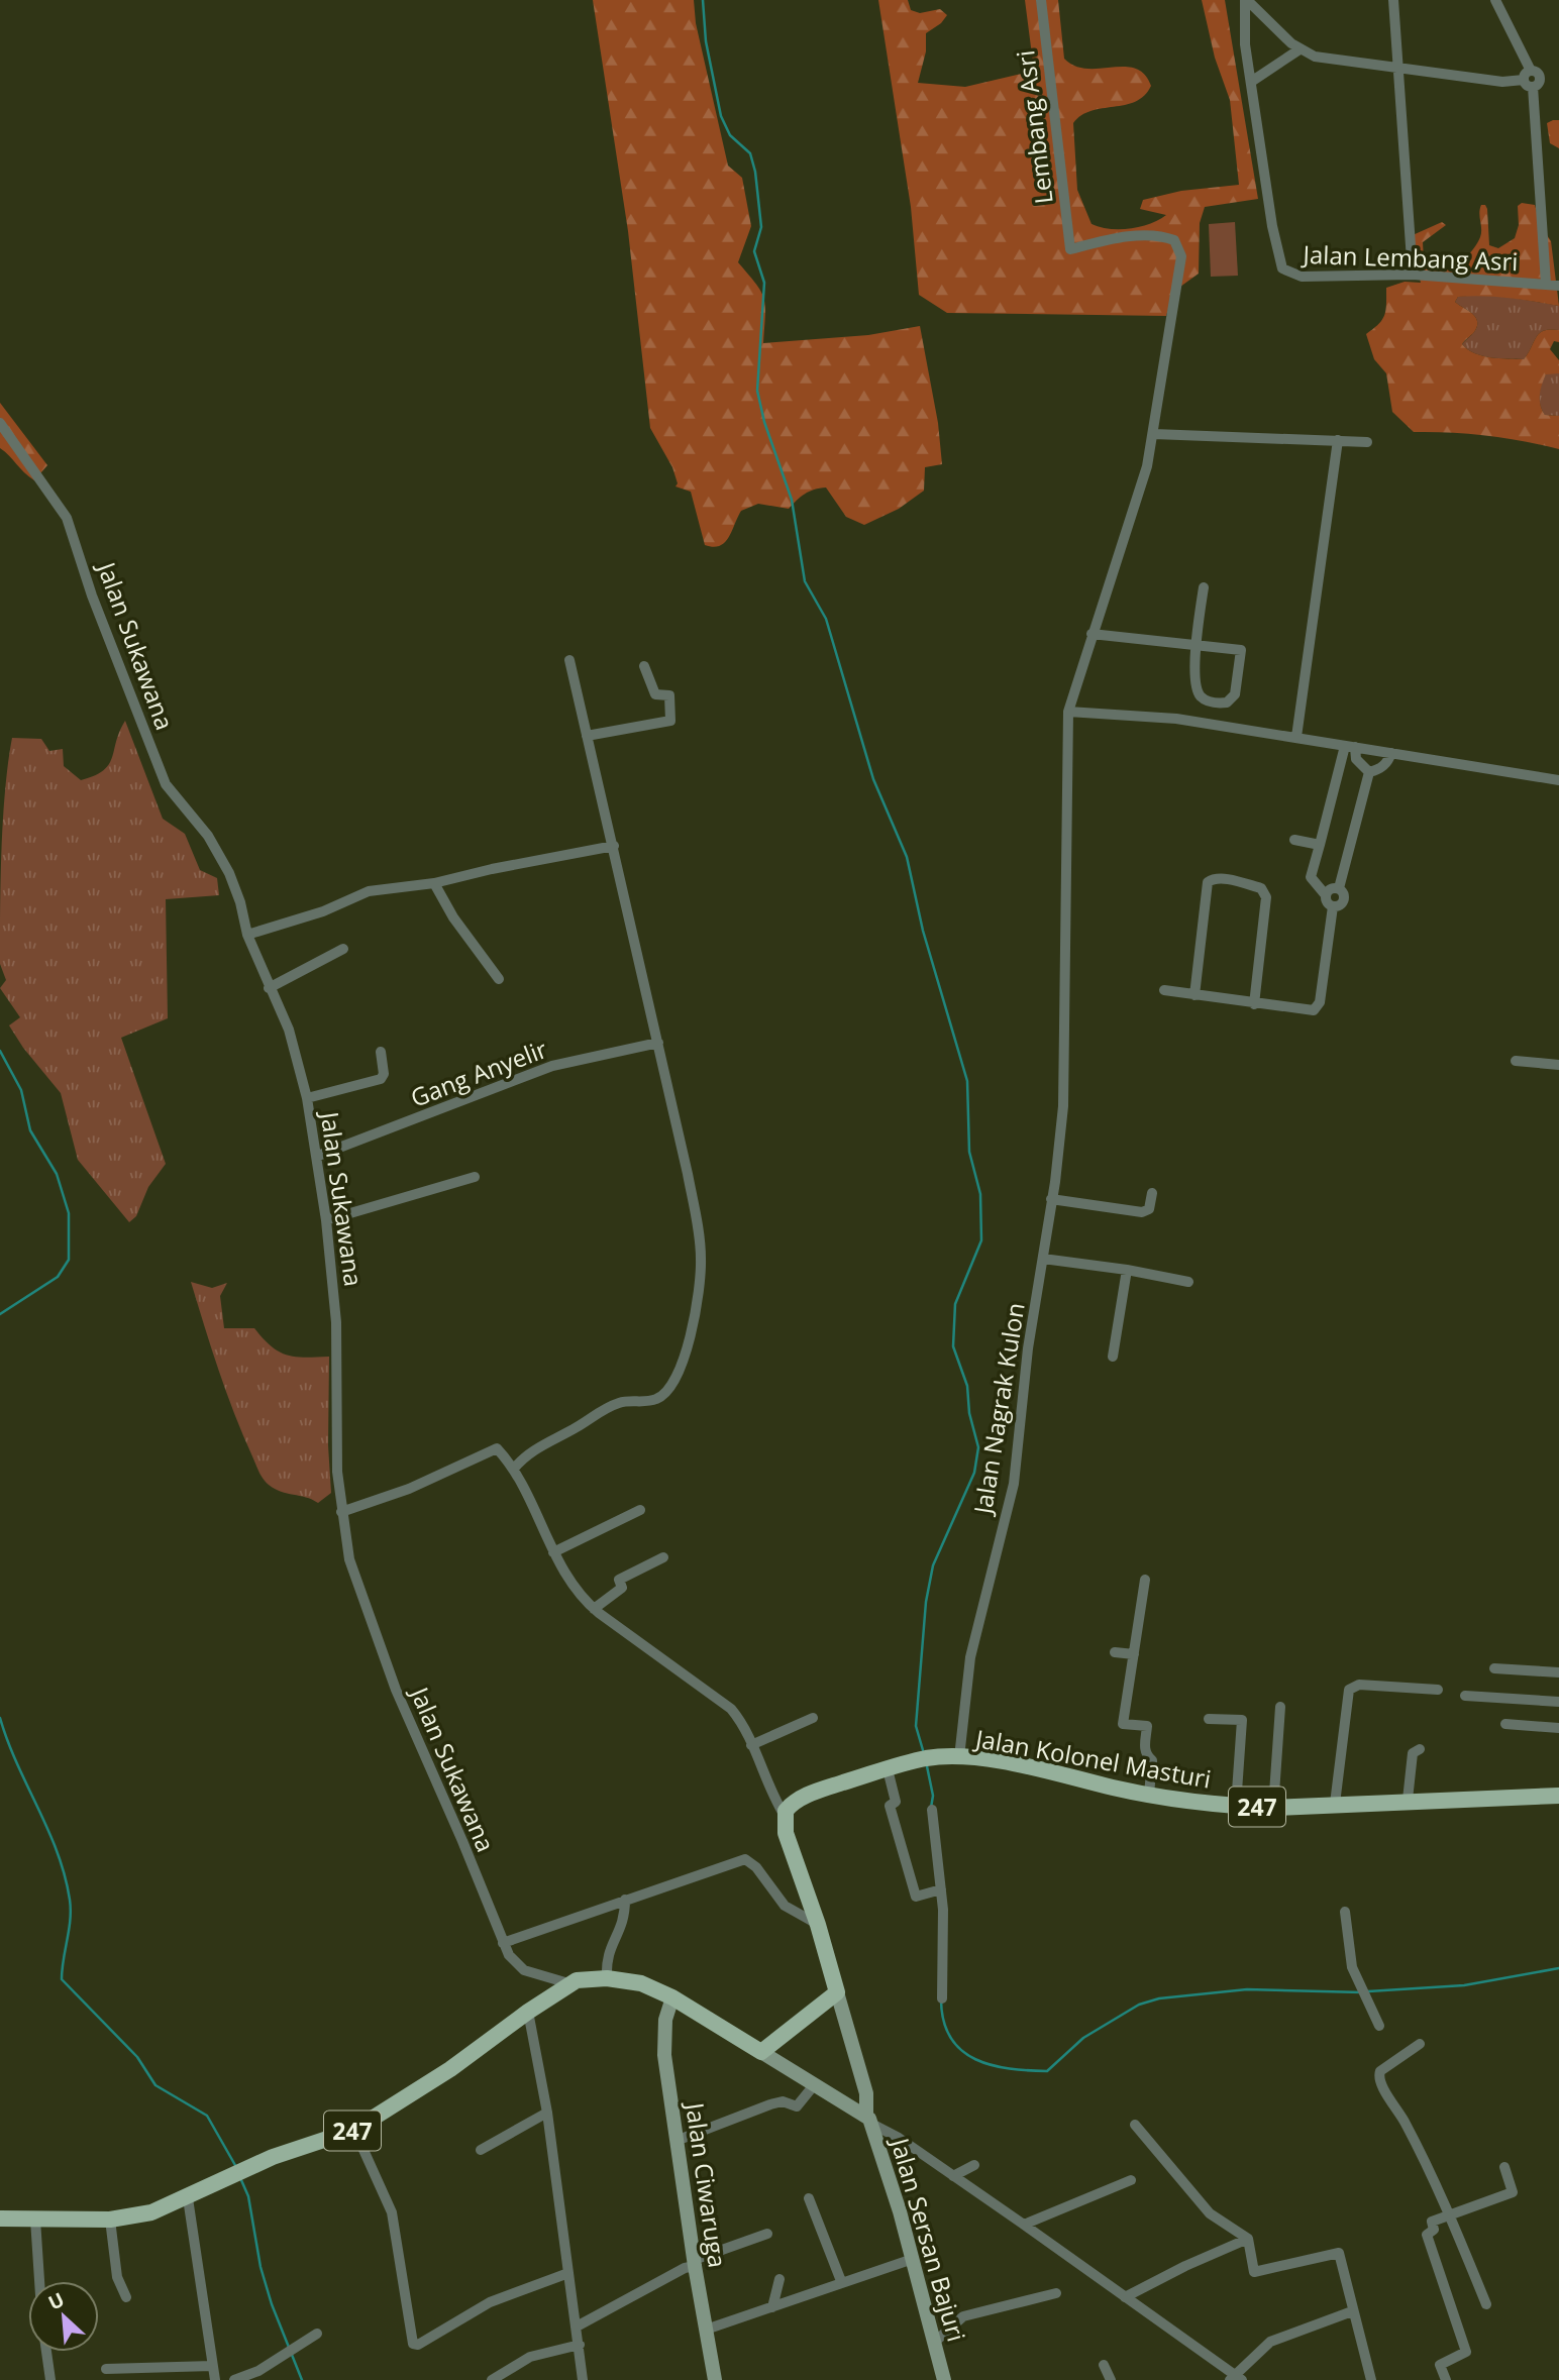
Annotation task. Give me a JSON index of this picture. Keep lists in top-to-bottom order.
{
  "streets": {
    "main road": [
      "Jalan Kolonel Masturi",
      "247",
      "Jalan Ciwaruga",
      "Jalan Sersan Bajuri"
    ],
    "street": [
      "Lembang Asri",
      "Jalan Lembang Asri",
      "Jalan Sukawana",
      "Gang Anyelir",
      "Jalan Nagrak Kulon"
    ]
  },
  "crossings": [
    ["Lembang Asri", "Jalan Nagrak Kulon"],
    ["Jalan Sukawana", "Gang Anyelir"],
    ["Jalan Sukawana", "247"],
    ["Jalan Nagrak Kulon", "Jalan Kolonel Masturi"],
    ["247", "Jalan Ciwaruga"],
    ["247", "Jalan Sersan Bajuri"]
  ],
  "north": "top left"
}
